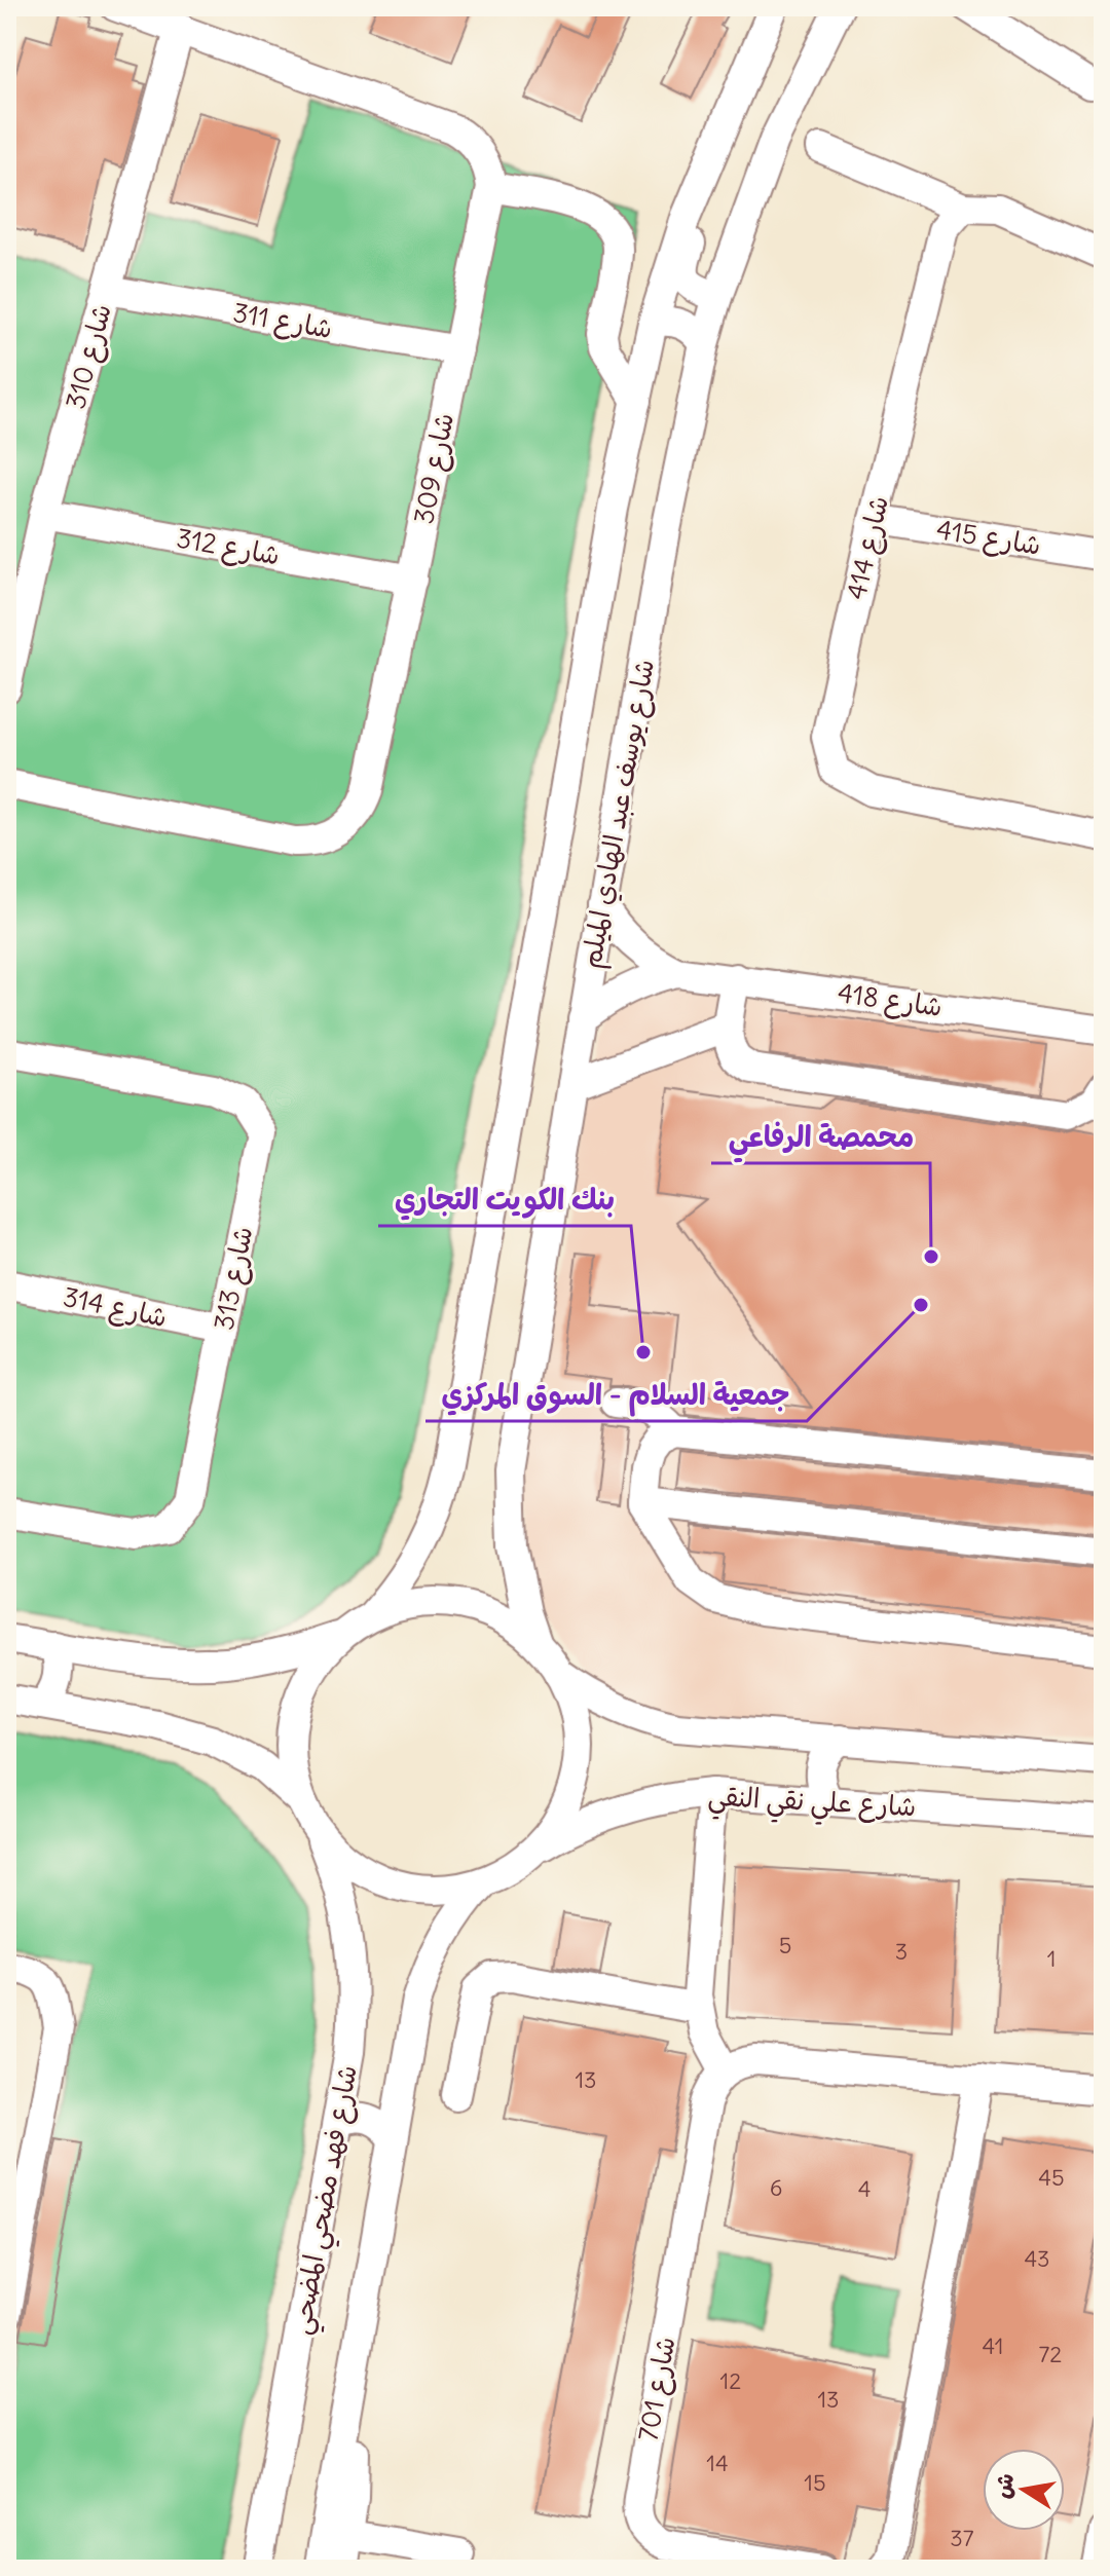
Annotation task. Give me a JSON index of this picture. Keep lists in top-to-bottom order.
{
  "streets": {
    "street": [
      "شارع 311",
      "شارع 310",
      "شارع 309",
      "شارع 415",
      "شارع 312",
      "شارع 414",
      "شارع يوسف عبد الهادي الميلم",
      "شارع 418",
      "شارع 313",
      "شارع 314",
      "شارع علي نقي النقي",
      "شارع فهد مضحي المضحي",
      "شارع 701"
    ]
  },
  "crossings": [
    ["شارع 311", "شارع 310"],
    ["شارع 311", "شارع 309"],
    ["شارع 310", "شارع 312"],
    ["شارع 309", "شارع 312"],
    ["شارع 415", "شارع 414"],
    ["شارع يوسف عبد الهادي الميلم", "شارع 418"],
    ["شارع يوسف عبد الهادي الميلم", "شارع علي نقي النقي"],
    ["شارع يوسف عبد الهادي الميلم", "شارع فهد مضحي المضحي"],
    ["شارع 313", "شارع 314"],
    ["شارع علي نقي النقي", "شارع فهد مضحي المضحي"]
  ],
  "places": ["محمصة الرفاعي", "جمعية السلام - السوق المركزي", "بنك الكويت التجاري"],
  "house_numbers": [
    "5",
    "3",
    "1",
    "13",
    "45",
    "6",
    "4",
    "43",
    "41",
    "72",
    "12",
    "13",
    "14",
    "15",
    "37"
  ],
  "north": "left"
}
